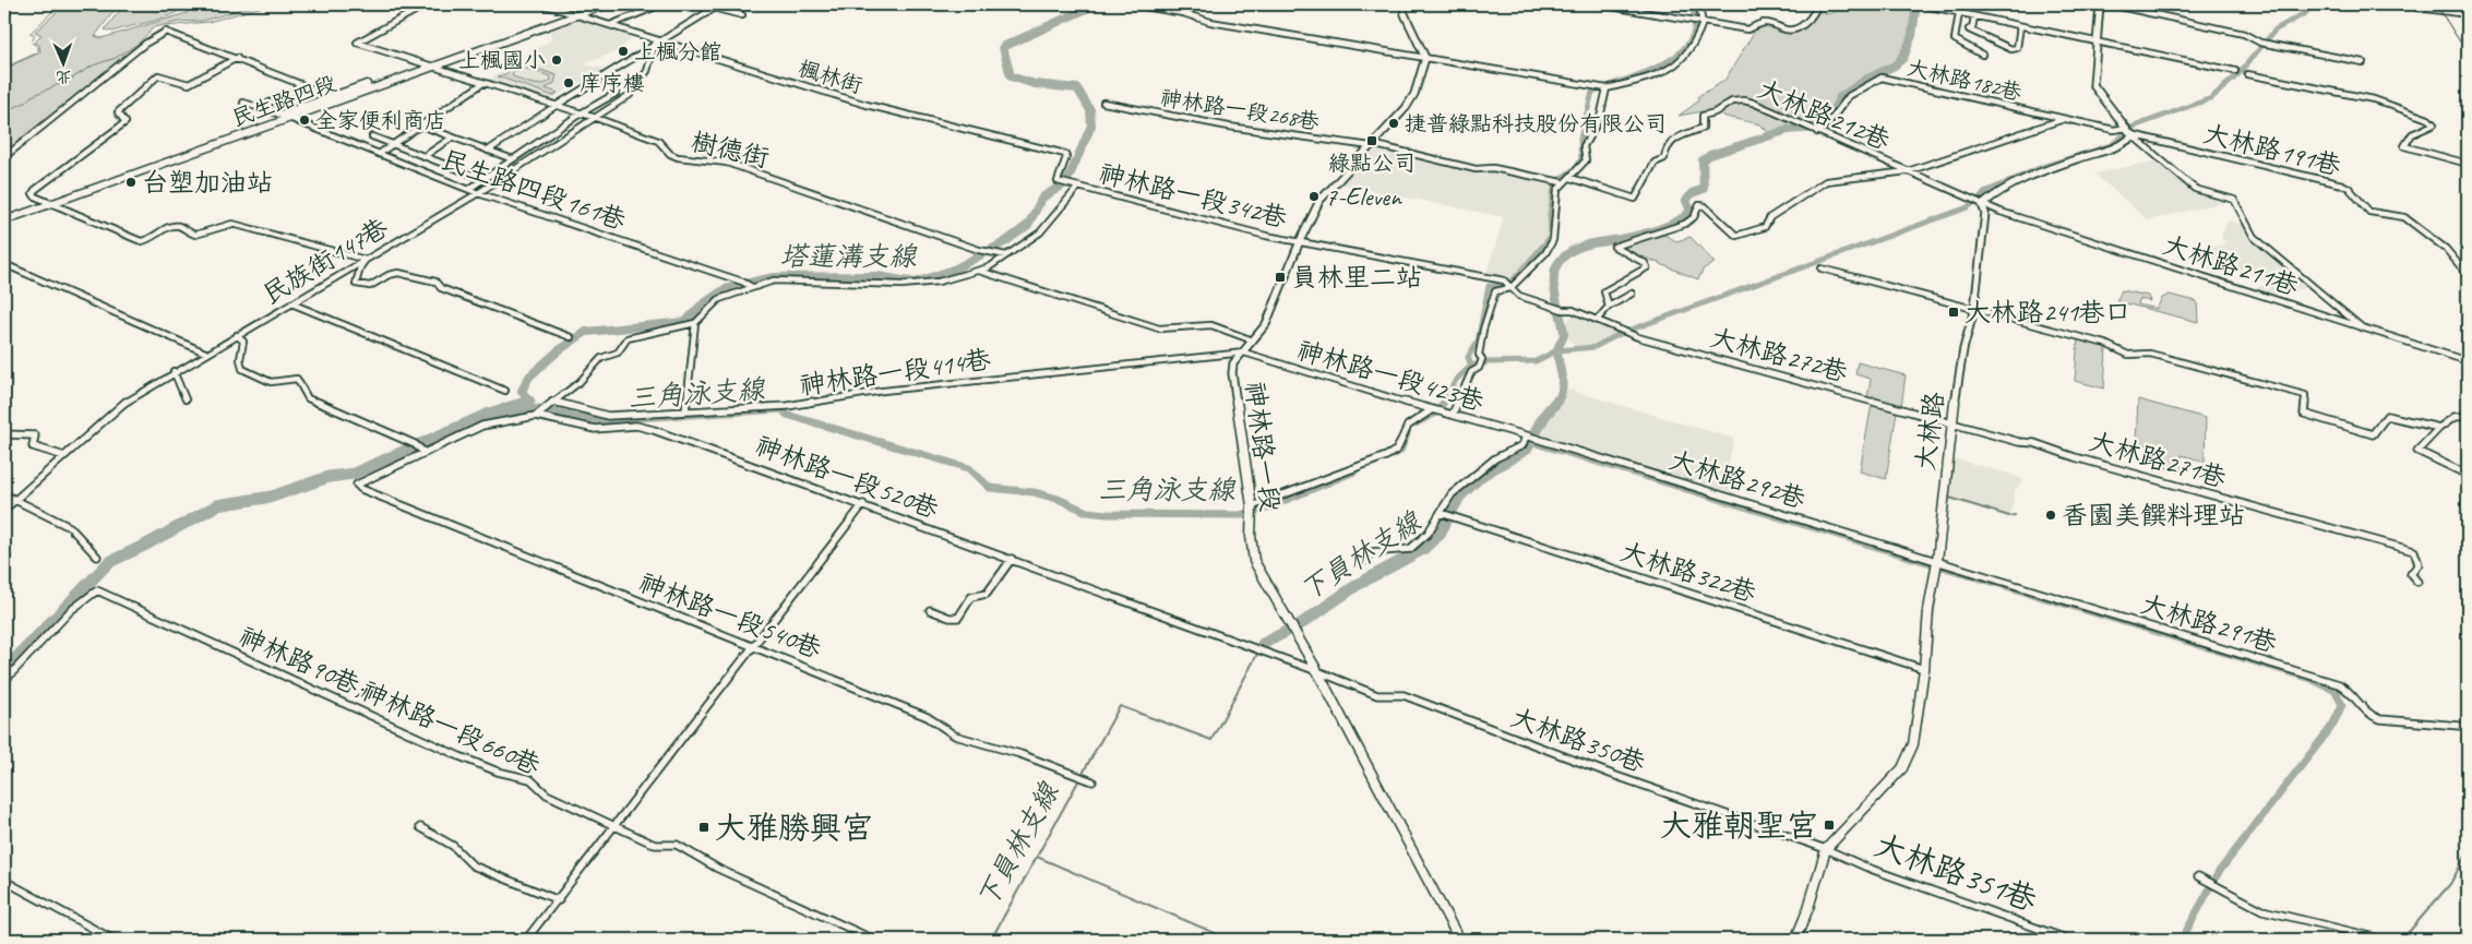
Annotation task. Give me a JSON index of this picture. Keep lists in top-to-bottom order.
{
  "streets": {
    "main road": ["民生路四段"],
    "street": [
      "楓林街",
      "大林路182巷",
      "神林路一段268巷",
      "大林路212巷",
      "樹德街",
      "大林路191巷",
      "民生路四段161巷",
      "神林路一段342巷",
      "民族街147巷",
      "大林路211巷",
      "大林路272巷",
      "神林路一段414巷",
      "神林路一段423巷",
      "大林路",
      "神林路一段",
      "大林路271巷",
      "神林路一段520巷",
      "大林路292巷",
      "大林路322巷",
      "神林路一段540巷",
      "大林路291巷",
      "神林路90巷;神林路一段660巷",
      "大林路350巷",
      "大林路351巷"
    ]
  },
  "crossings": [
    ["楓林街", "民生路四段"],
    ["楓林街", "神林路一段342巷"],
    ["楓林街", "民族街147巷"],
    ["大林路182巷", "大林路212巷"],
    ["大林路182巷", "大林路191巷"],
    ["民生路四段", "樹德街"],
    ["民生路四段", "民生路四段161巷"],
    ["神林路一段268巷", "神林路一段"],
    ["大林路212巷", "大林路211巷"],
    ["大林路212巷", "大林路"],
    ["樹德街", "民族街147巷"],
    ["民生路四段161巷", "民族街147巷"],
    ["神林路一段342巷", "大林路272巷"],
    ["神林路一段342巷", "神林路一段"],
    ["大林路211巷", "大林路"],
    ["大林路272巷", "大林路"],
    ["大林路272巷", "大林路271巷"],
    ["神林路一段414巷", "神林路一段423巷"],
    ["神林路一段414巷", "神林路一段"],
    ["神林路一段423巷", "神林路一段"],
    ["神林路一段423巷", "大林路292巷"],
    ["大林路", "大林路271巷"],
    ["大林路", "大林路292巷"],
    ["大林路", "大林路322巷"],
    ["大林路", "大林路291巷"],
    ["大林路", "大林路350巷"],
    ["大林路", "大林路351巷"],
    ["神林路一段", "神林路一段520巷"],
    ["神林路一段", "大林路350巷"],
    ["神林路一段520巷", "神林路一段540巷"],
    ["神林路一段520巷", "大林路350巷"],
    ["大林路292巷", "大林路291巷"],
    ["大林路350巷", "大林路351巷"]
  ],
  "water": ["塔蓮溝支線", "三角泳支線", "下員林支線"],
  "places": {
    "other": [
      "上楓分館",
      "上楓國小",
      "庠序樓",
      "全家便利商店",
      "捷普綠點科技股份有限公司",
      "台塑加油站",
      "7-Eleven",
      "香園美饌料理站"
    ],
    "transit": [
      "綠點公司",
      "員林里二站",
      "大林路241巷口",
      "大雅朝聖宮",
      "大雅勝興宮"
    ]
  },
  "north": "bottom"
}
